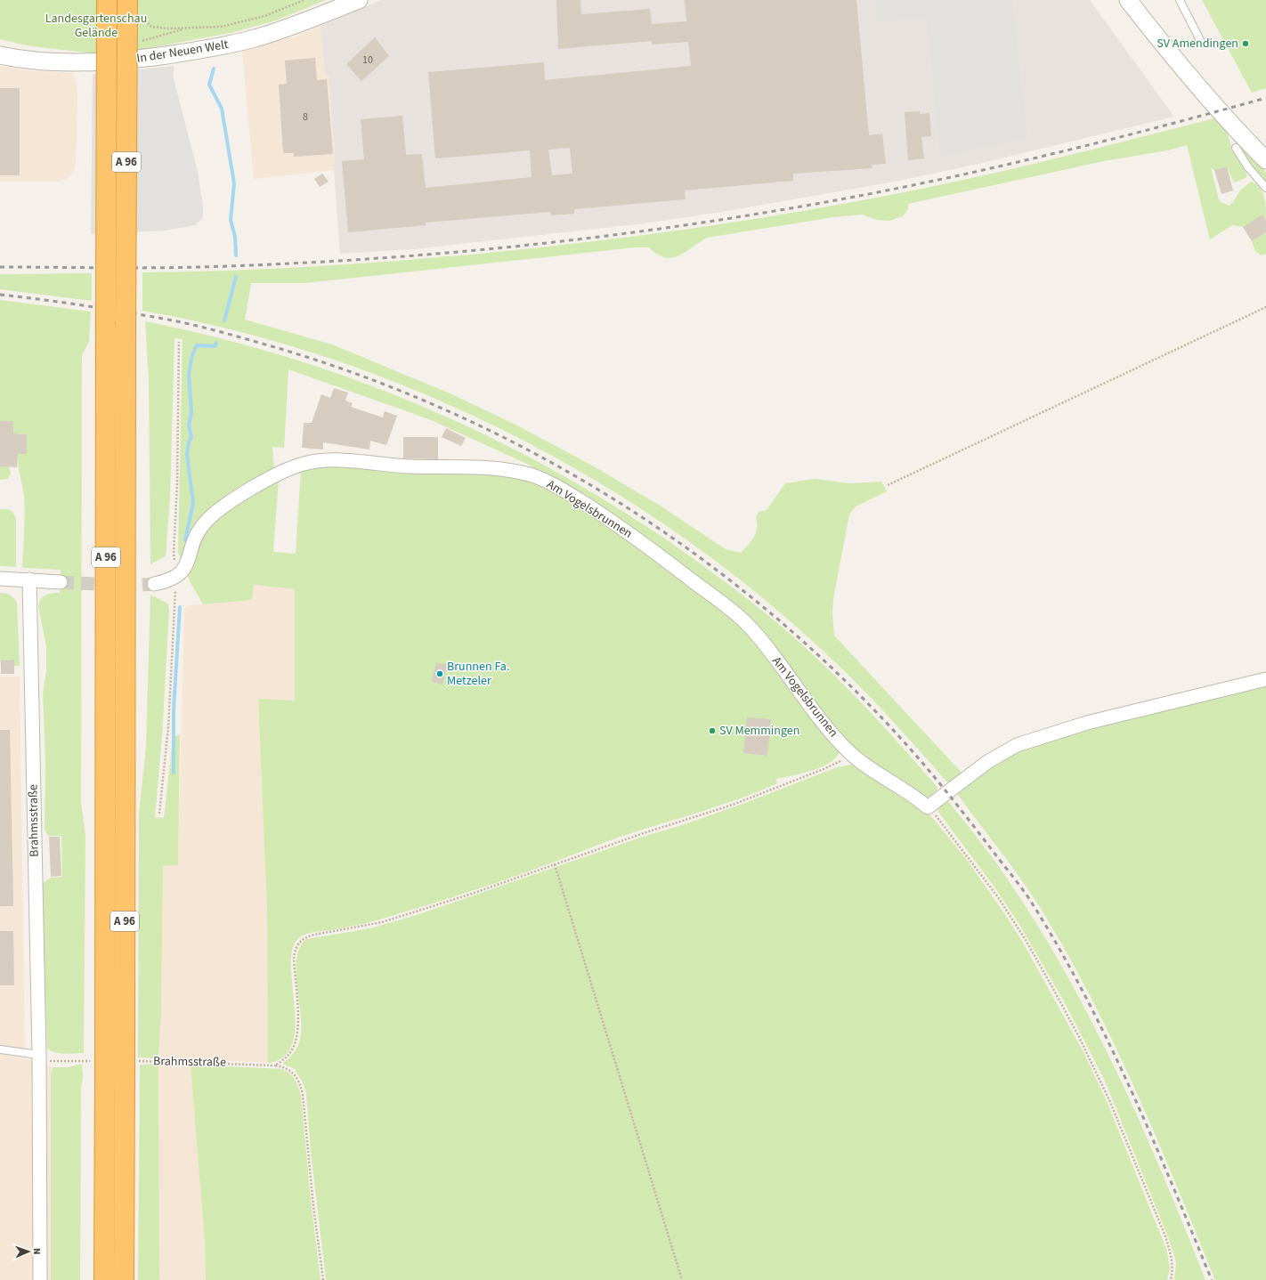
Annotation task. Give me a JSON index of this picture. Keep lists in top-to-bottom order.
{
  "streets": {
    "highway": ["A 96"],
    "street": ["In der Neuen Welt", "Am Vogelsbrunnen", "Brahmsstraße"]
  },
  "crossings": [
    ["A 96", "Brahmsstraße"]
  ],
  "parks": ["Landesgartenschau Gelände"],
  "places": ["SV Amendingen", "Brunnen Fa. Metzeler", "SV Memmingen"],
  "house_numbers": ["10", "8"],
  "north": "right"
}
